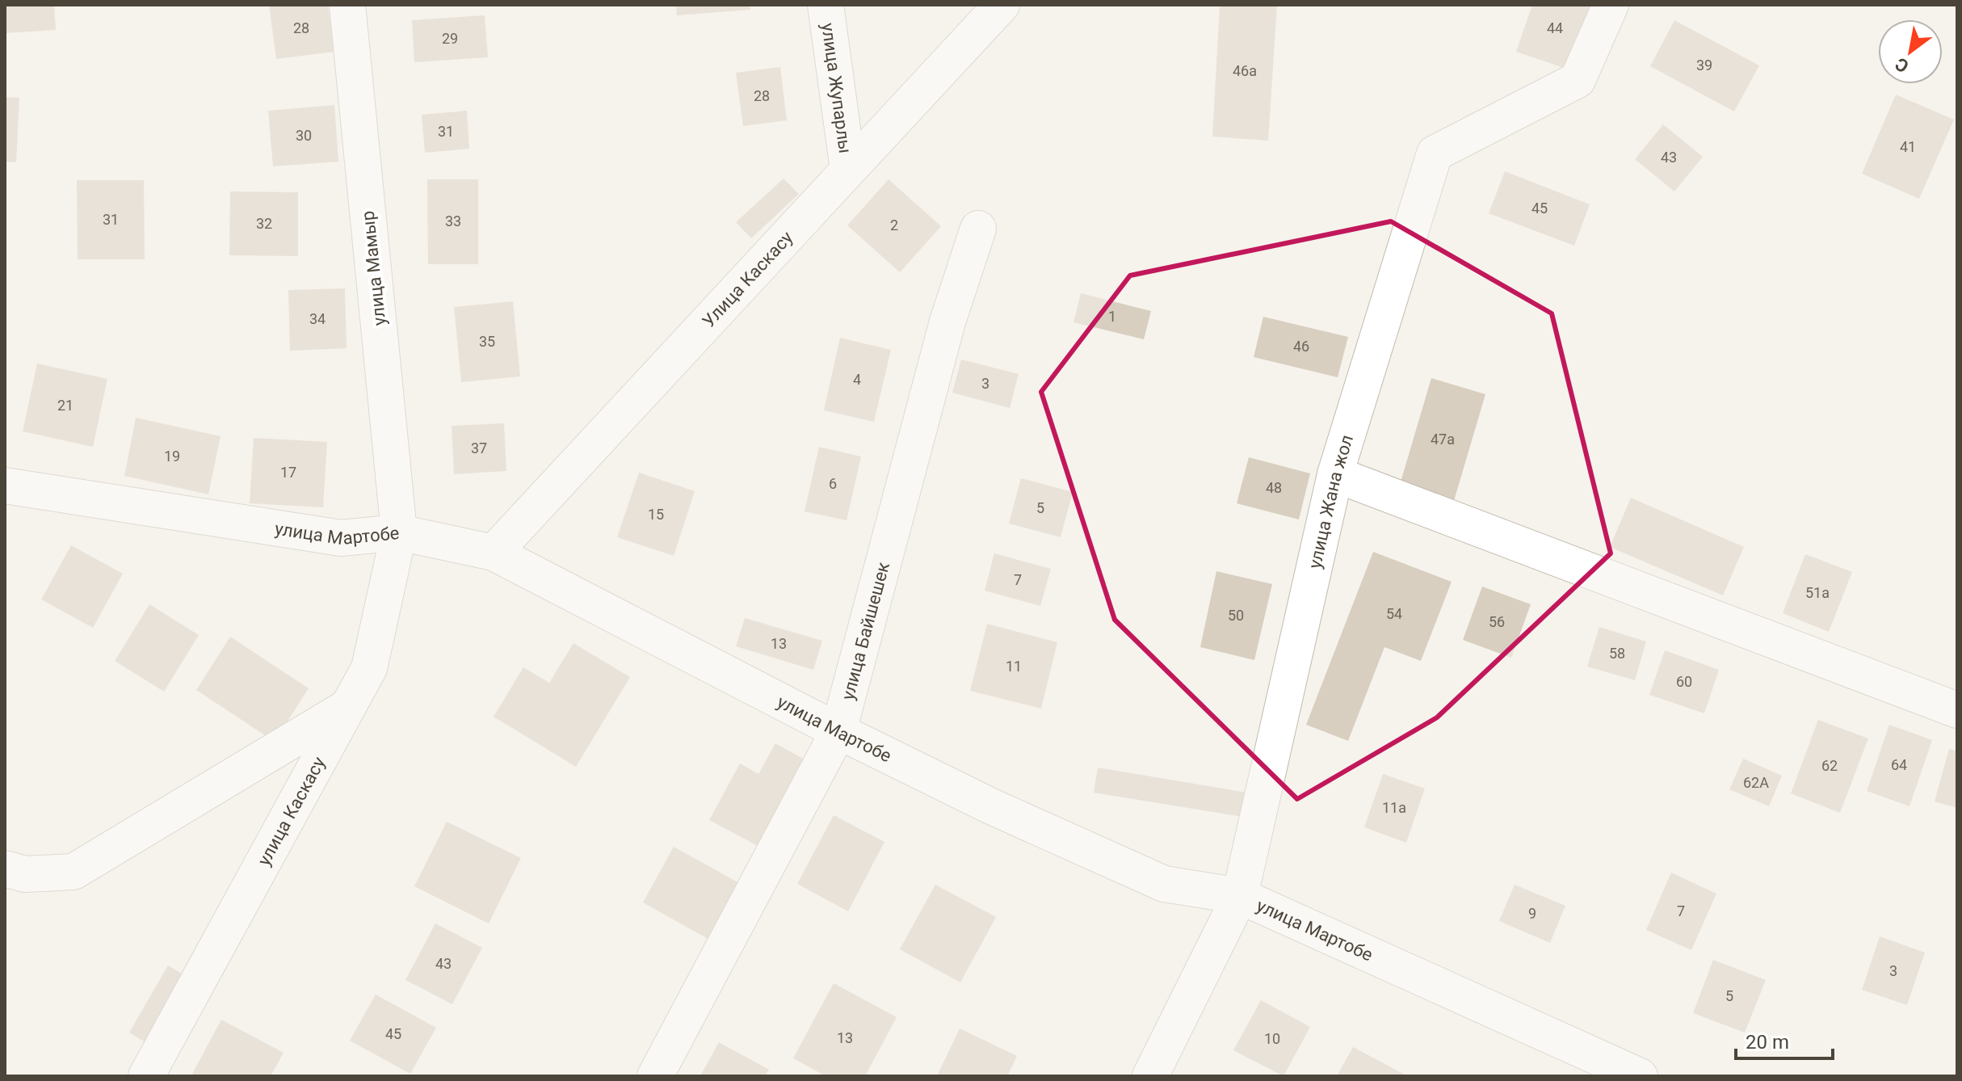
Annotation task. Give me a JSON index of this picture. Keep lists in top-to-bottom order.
{
  "streets": {
    "street": [
      "улица Жупарлы",
      "улица Мамыр",
      "Улица Каскасу",
      "улица Жана жол",
      "улица Мартобе",
      "улица Байшешек",
      "улица Каскасу"
    ]
  },
  "crossings": [
    ["улица Жупарлы", "Улица Каскасу"],
    ["улица Мамыр", "улица Мартобе"],
    ["улица Мамыр", "улица Каскасу"],
    ["Улица Каскасу", "улица Мартобе"],
    ["улица Жана жол", "улица Мартобе"],
    ["улица Мартобе", "улица Байшешек"],
    ["улица Мартобе", "улица Каскасу"]
  ],
  "house_numbers": [
    "28",
    "44",
    "29",
    "39",
    "46а",
    "28",
    "31",
    "30",
    "41",
    "43",
    "45",
    "31",
    "33",
    "32",
    "2",
    "1",
    "34",
    "35",
    "46",
    "4",
    "3",
    "21",
    "47а",
    "37",
    "19",
    "17",
    "6",
    "48",
    "5",
    "15",
    "7",
    "51а",
    "54",
    "50",
    "56",
    "13",
    "58",
    "11",
    "60",
    "64",
    "62",
    "62А",
    "11а",
    "7",
    "9",
    "43",
    "3",
    "5",
    "45",
    "13",
    "10"
  ],
  "scale_bar": "20 m",
  "north": "bottom left"
}
